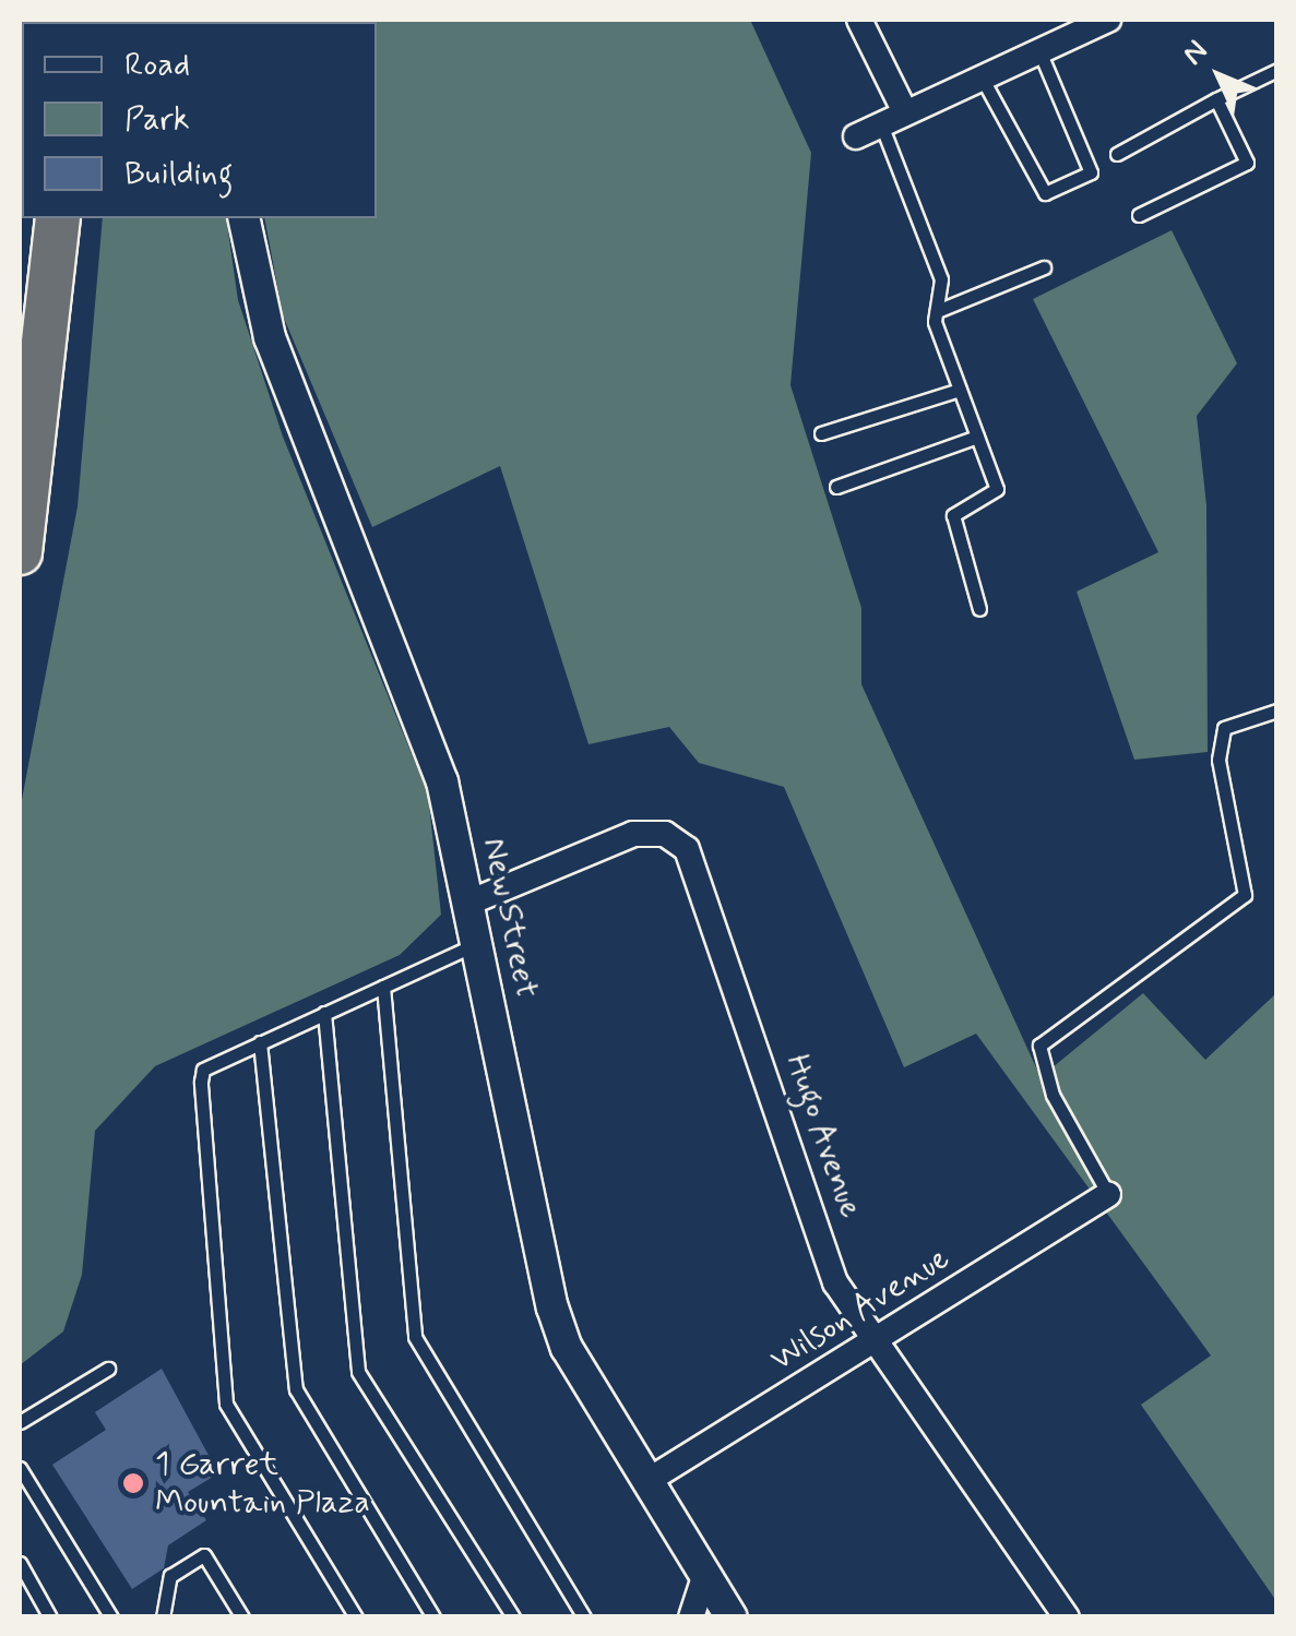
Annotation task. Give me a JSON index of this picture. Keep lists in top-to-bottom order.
{
  "streets": {
    "street": ["New Street", "Hugo Avenue", "Wilson Avenue"]
  },
  "crossings": [
    ["New Street", "Hugo Avenue"],
    ["New Street", "Wilson Avenue"],
    ["Hugo Avenue", "Wilson Avenue"]
  ],
  "places": ["1 Garret Mountain Plaza"],
  "legend": ["Road", "Park", "Building"],
  "north": "top left"
}
